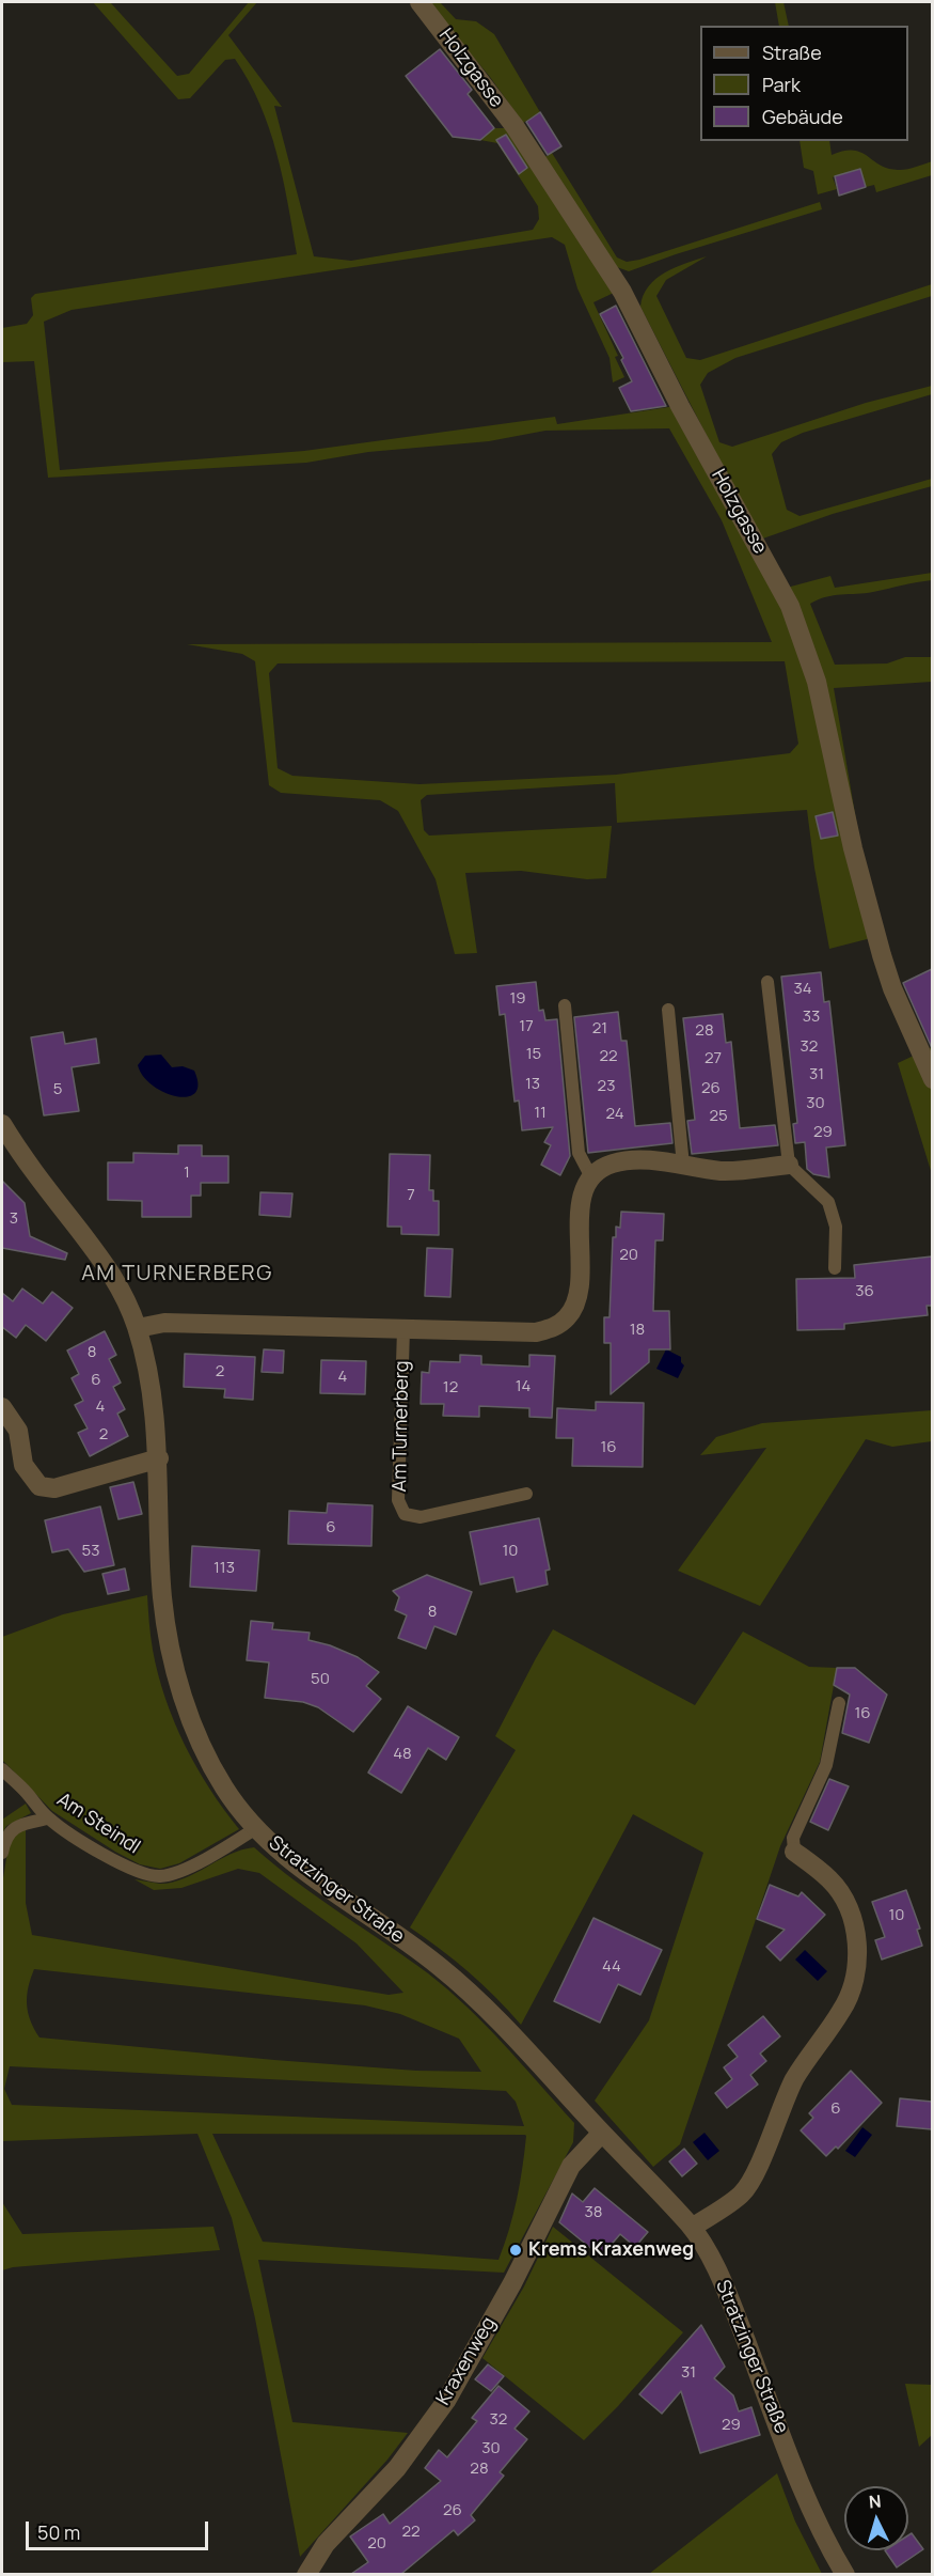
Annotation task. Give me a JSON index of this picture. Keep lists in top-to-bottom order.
{
  "streets": {
    "street": ["Holzgasse", "Stratzinger Straße", "Kraxenweg"],
    "lane": ["Am Turnerberg", "Am Steindl"]
  },
  "crossings": [
    ["Am Steindl", "Stratzinger Straße"],
    ["Stratzinger Straße", "Kraxenweg"]
  ],
  "districts": ["AM TURNERBERG"],
  "places": ["Krems Kraxenweg"],
  "house_numbers": [
    "34",
    "19",
    "33",
    "17",
    "21",
    "28",
    "32",
    "15",
    "22",
    "27",
    "31",
    "13",
    "23",
    "26",
    "5",
    "30",
    "11",
    "24",
    "25",
    "29",
    "1",
    "7",
    "3",
    "20",
    "36",
    "18",
    "8",
    "2",
    "4",
    "6",
    "14",
    "12",
    "4",
    "2",
    "16",
    "6",
    "53",
    "10",
    "113",
    "8",
    "50",
    "16",
    "48",
    "10",
    "44",
    "6",
    "38",
    "31",
    "32",
    "29",
    "30",
    "28",
    "26",
    "22",
    "20"
  ],
  "legend": ["Straße", "Park", "Gebäude"],
  "scale_bar": "50 m",
  "north": "top"
}
